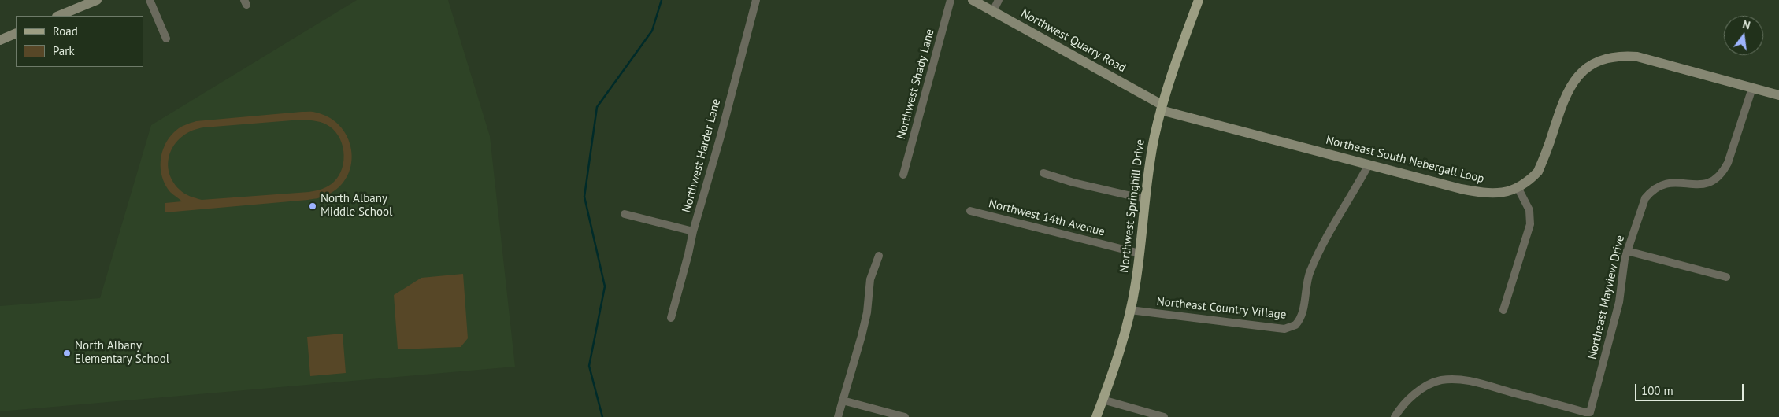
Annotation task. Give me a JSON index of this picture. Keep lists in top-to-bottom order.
{
  "streets": {
    "main road": ["Northwest Springhill Drive"],
    "street": [
      "Northwest Quarry Road",
      "Northwest Shady Lane",
      "Northwest Harder Lane",
      "Northeast South Nebergall Loop",
      "Northwest 14th Avenue",
      "Northeast Mayview Drive",
      "Northeast Country Village"
    ]
  },
  "crossings": [
    ["Northwest Quarry Road", "Northeast South Nebergall Loop"],
    ["Northwest Quarry Road", "Northwest Springhill Drive"],
    ["Northeast South Nebergall Loop", "Northwest Springhill Drive"],
    ["Northeast South Nebergall Loop", "Northeast Mayview Drive"],
    ["Northeast South Nebergall Loop", "Northeast Country Village"],
    ["Northwest Springhill Drive", "Northwest 14th Avenue"],
    ["Northwest Springhill Drive", "Northeast Country Village"]
  ],
  "places": ["North Albany Middle School", "North Albany Elementary School"],
  "legend": ["Road", "Park"],
  "scale_bar": "100 m",
  "north": "top"
}
